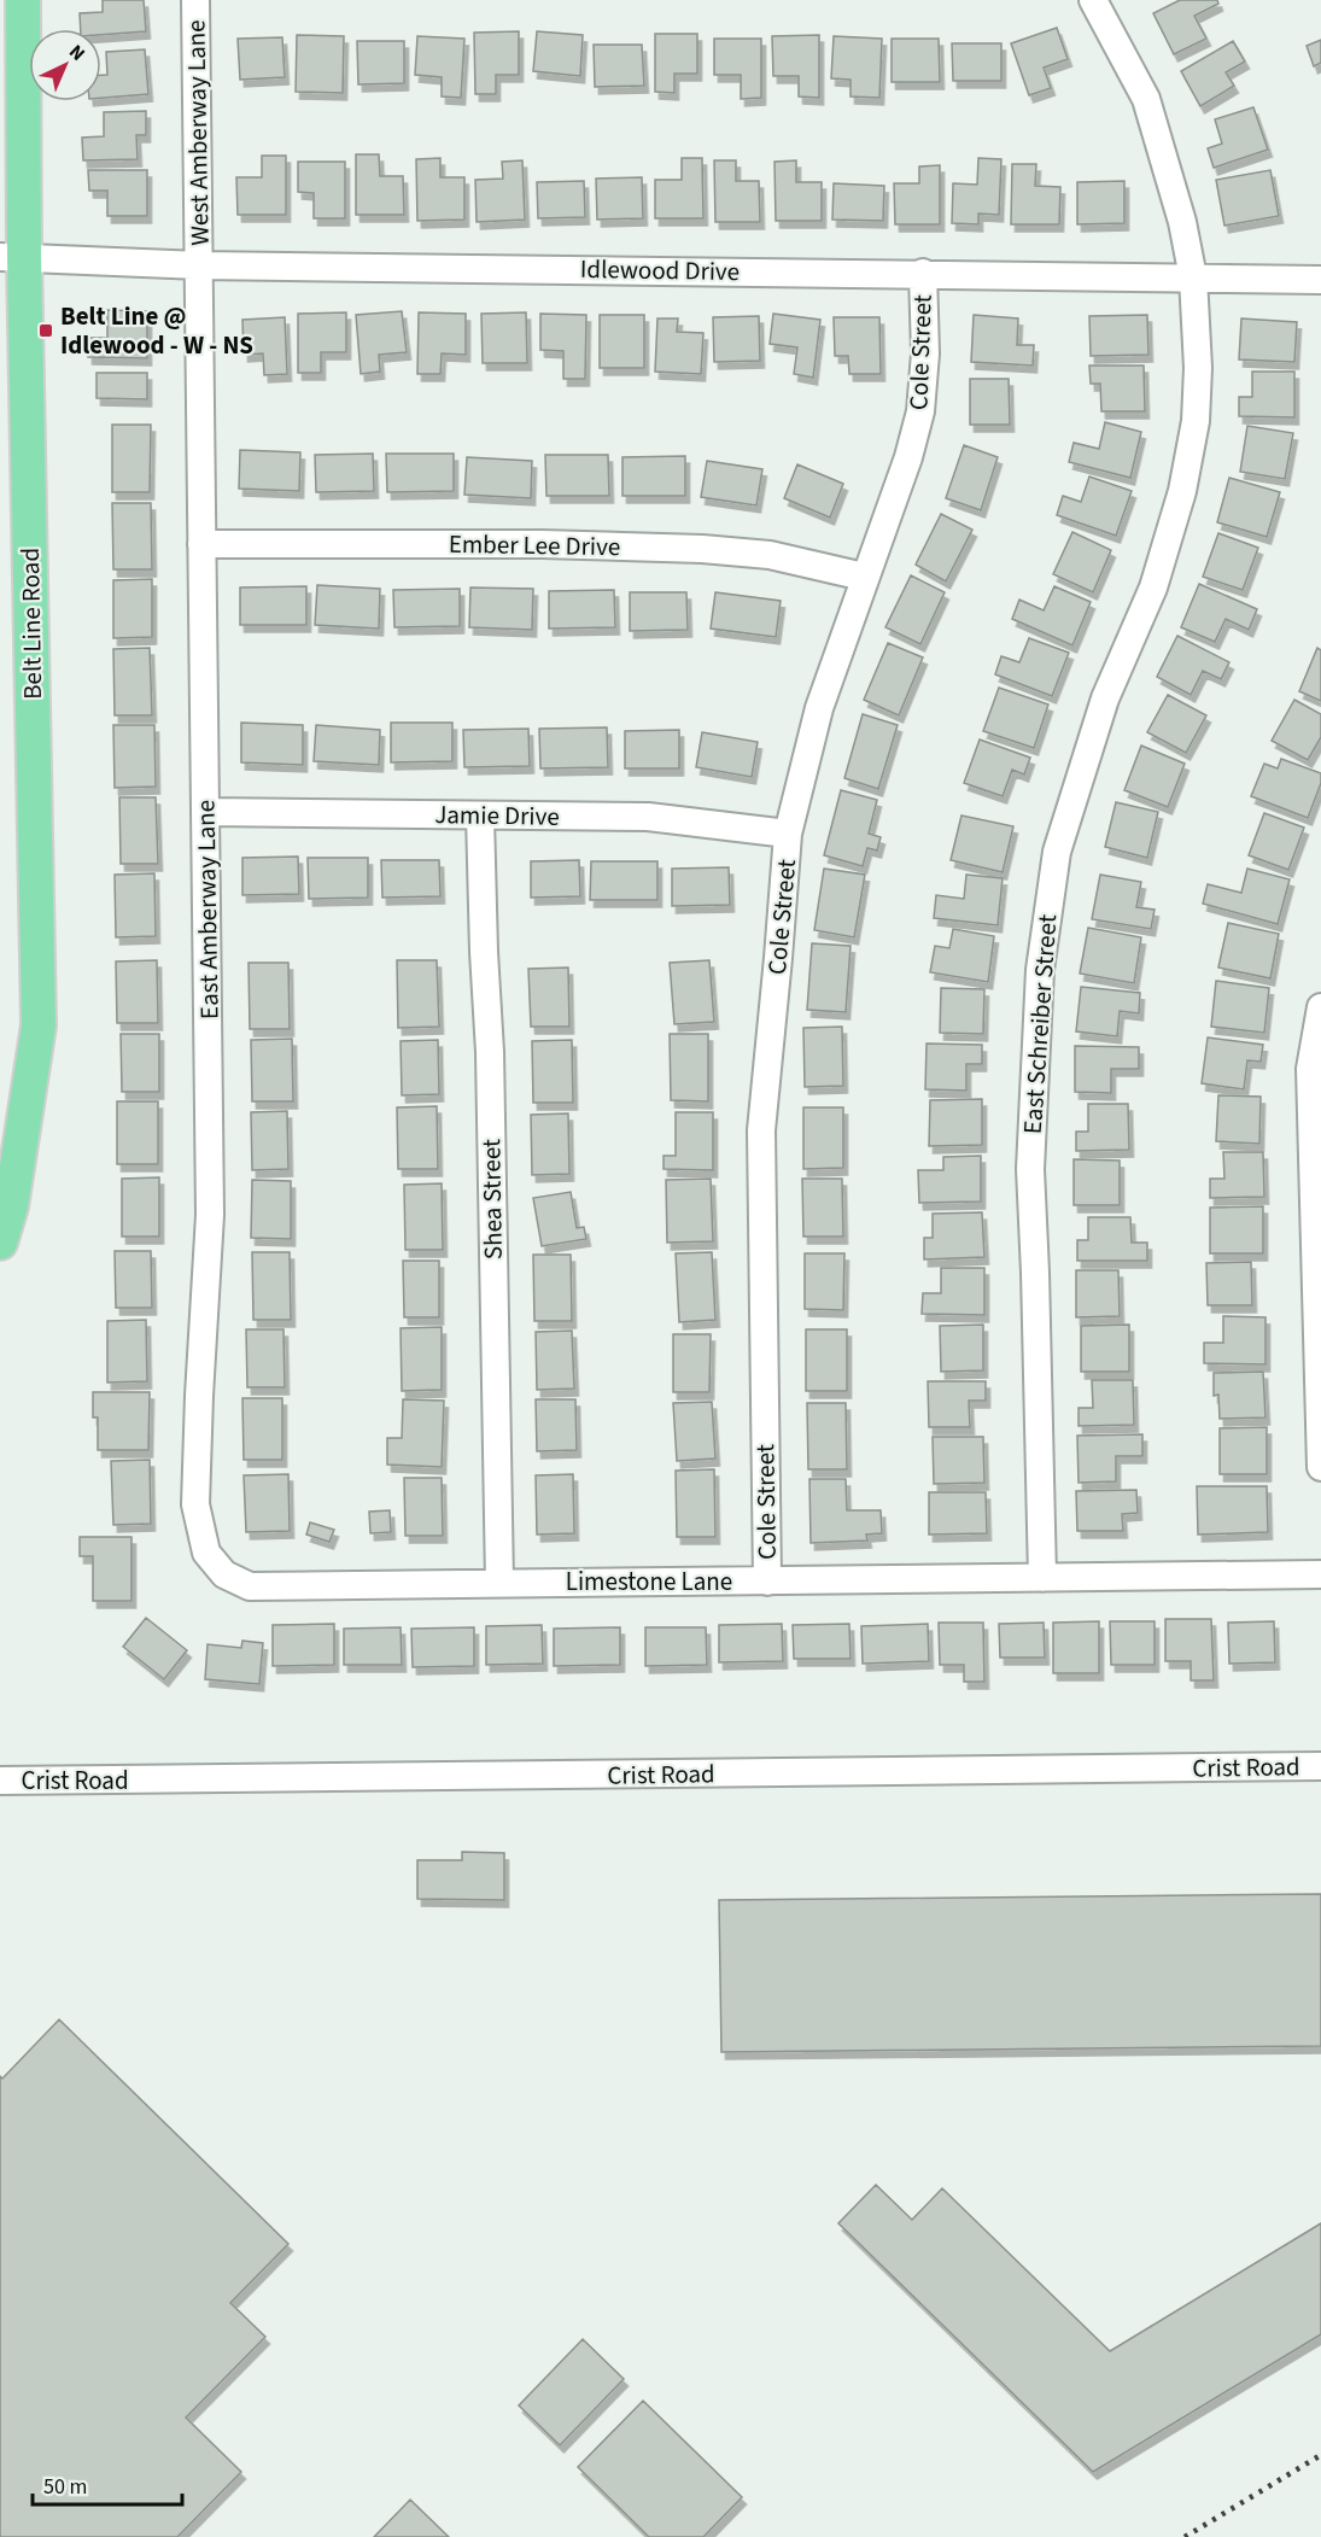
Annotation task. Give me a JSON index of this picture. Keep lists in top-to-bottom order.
{
  "streets": {
    "main road": ["Belt Line Road"],
    "street": [
      "West Amberway Lane",
      "Idlewood Drive",
      "Cole Street",
      "Ember Lee Drive",
      "Jamie Drive",
      "East Amberway Lane",
      "East Schreiber Street",
      "Shea Street",
      "Limestone Lane",
      "Crist Road"
    ]
  },
  "crossings": [
    ["West Amberway Lane", "Idlewood Drive"],
    ["West Amberway Lane", "East Amberway Lane"],
    ["Idlewood Drive", "Cole Street"],
    ["Idlewood Drive", "Belt Line Road"],
    ["Idlewood Drive", "East Amberway Lane"],
    ["Idlewood Drive", "East Schreiber Street"],
    ["Cole Street", "Ember Lee Drive"],
    ["Cole Street", "Jamie Drive"],
    ["Cole Street", "Limestone Lane"],
    ["Ember Lee Drive", "East Amberway Lane"],
    ["Jamie Drive", "East Amberway Lane"],
    ["Jamie Drive", "Shea Street"],
    ["East Amberway Lane", "Limestone Lane"],
    ["East Schreiber Street", "Limestone Lane"],
    ["Shea Street", "Limestone Lane"]
  ],
  "places": {
    "transit": ["Belt Line @ Idlewood - W - NS"]
  },
  "scale_bar": "50 m",
  "north": "top right"
}
